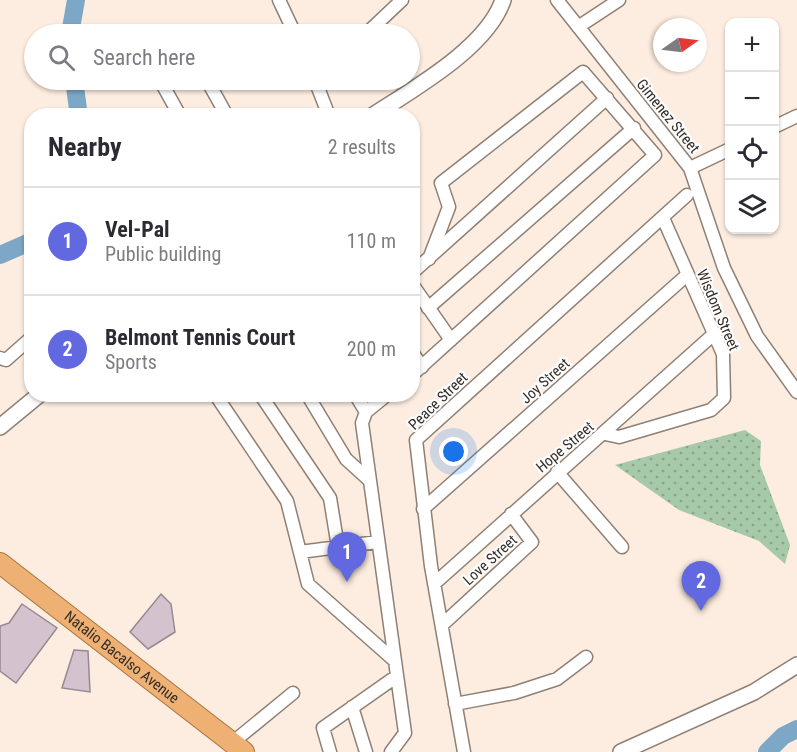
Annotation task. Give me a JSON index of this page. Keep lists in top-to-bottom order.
{
  "streets": {
    "highway": ["Natalio Bacalso Avenue"],
    "street": [
      "Gimenez Street",
      "Wisdom Street",
      "Joy Street",
      "Peace Street",
      "Hope Street",
      "Love Street"
    ]
  },
  "crossings": [
    ["Wisdom Street", "Joy Street"],
    ["Wisdom Street", "Peace Street"],
    ["Wisdom Street", "Hope Street"],
    ["Joy Street", "Peace Street"],
    ["Peace Street", "Hope Street"],
    ["Peace Street", "Love Street"],
    ["Hope Street", "Love Street"]
  ],
  "north": "right",
  "page": {
    "map_buttons": ["+", "−"],
    "search": "Search here",
    "heading": ["Nearby", "2 results"],
    "list": [
      {
        "mark": "1",
        "name": "Vel-Pal",
        "note": "Public building",
        "value": "110 m"
      },
      {
        "mark": "2",
        "name": "Belmont Tennis Court",
        "note": "Sports",
        "value": "200 m"
      }
    ],
    "pins": ["1", "2"]
  }
}
